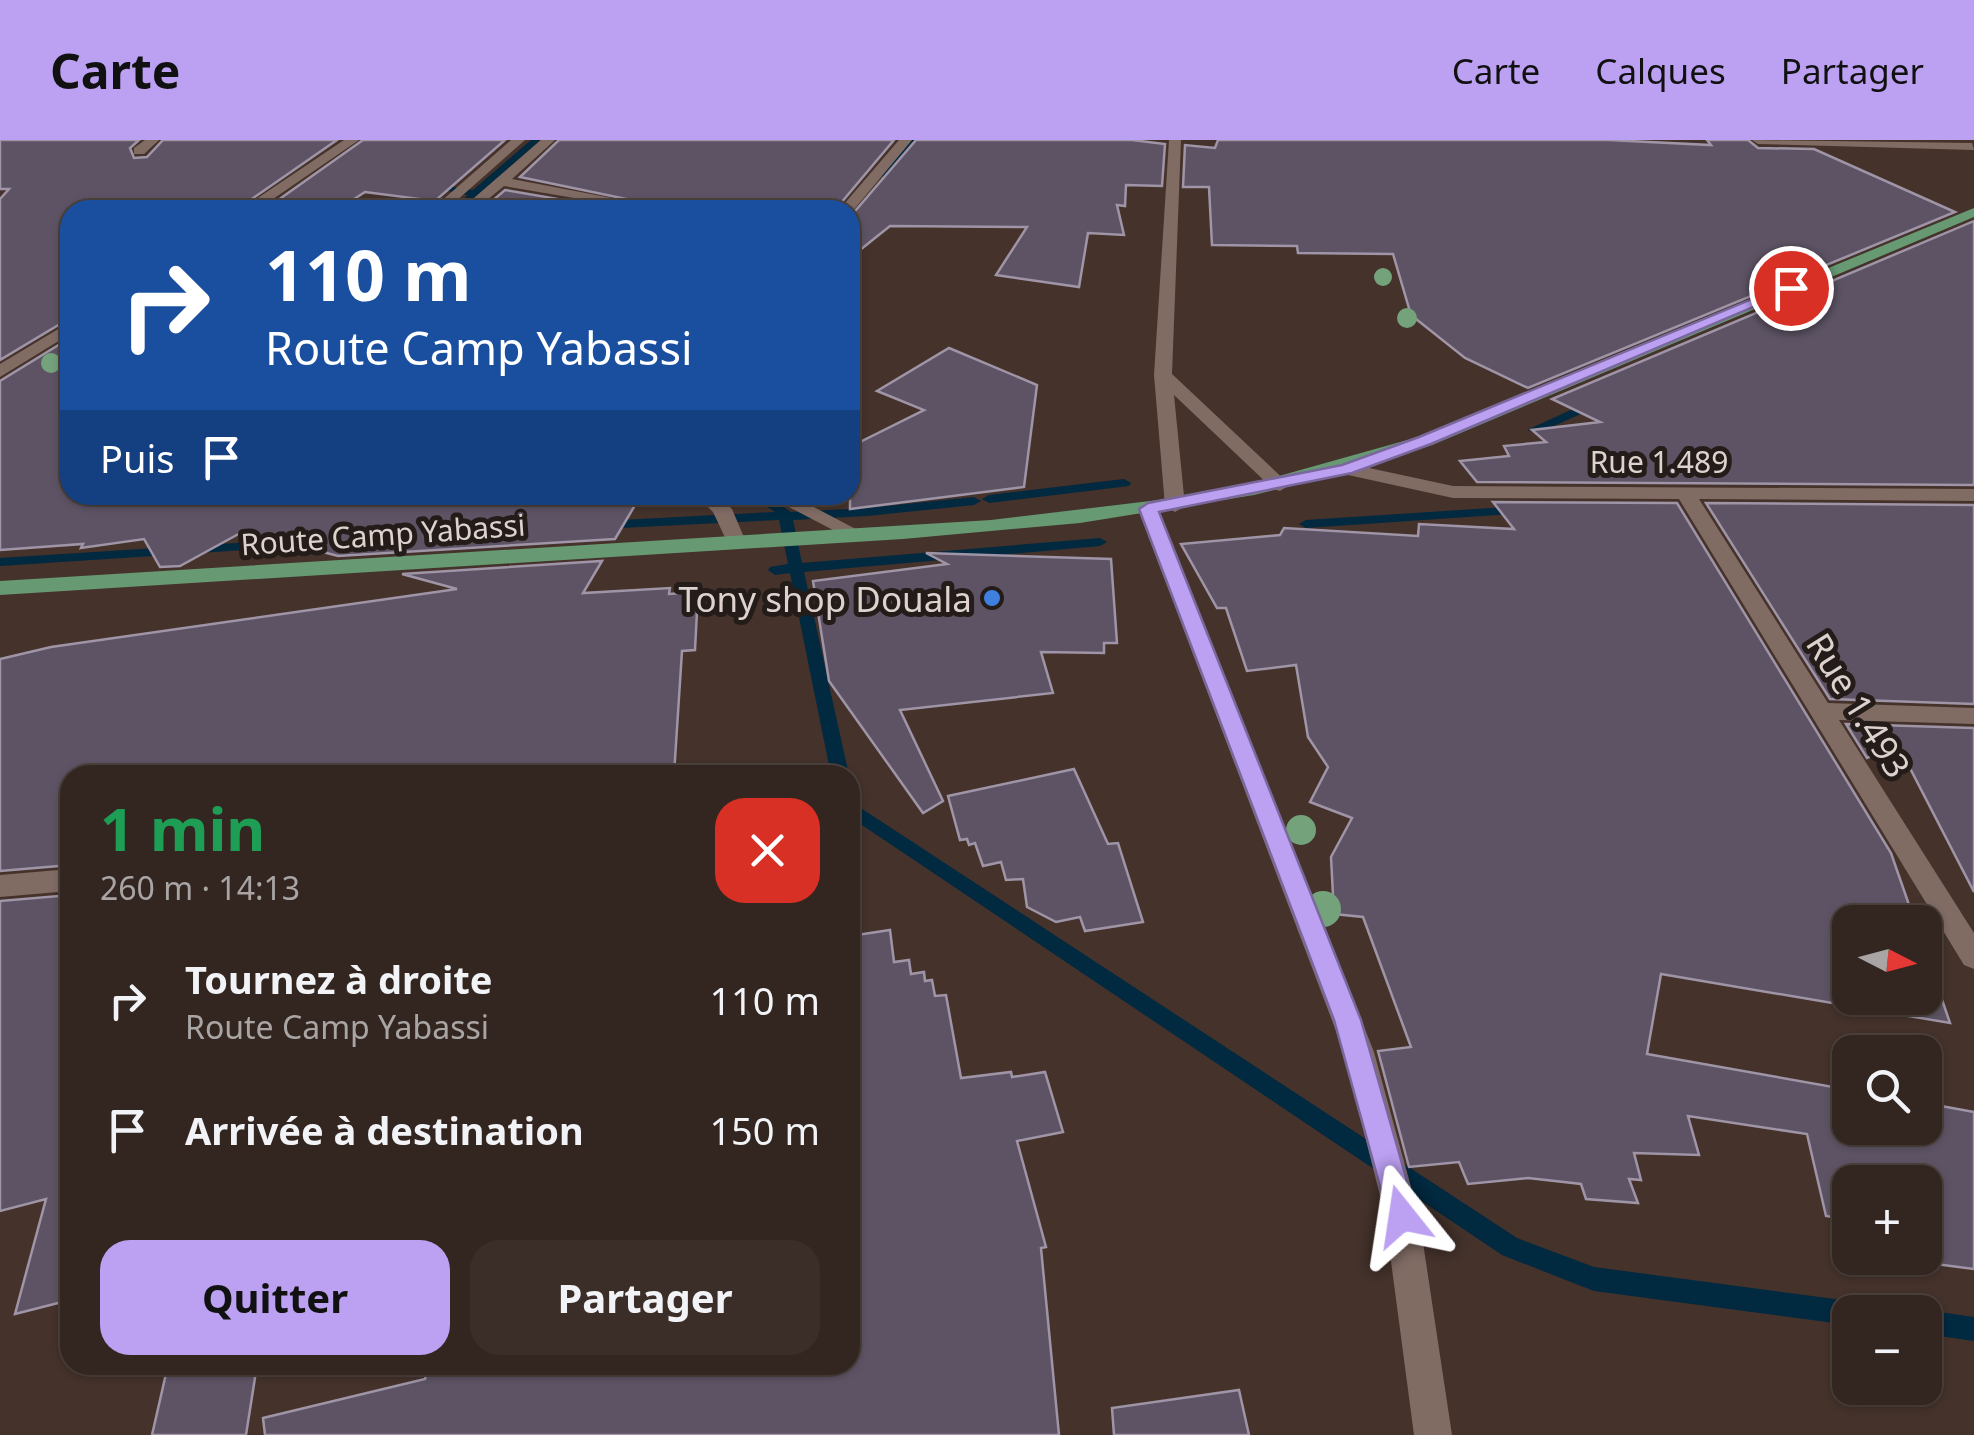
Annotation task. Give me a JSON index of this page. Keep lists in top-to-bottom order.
{
  "streets": {
    "main road": ["Route Camp Yabassi"],
    "street": ["Rue 1.489", "Rue 1.493"]
  },
  "crossings": [
    ["Rue 1.489", "Route Camp Yabassi"],
    ["Rue 1.489", "Rue 1.493"]
  ],
  "places": ["Tony shop Douala"],
  "north": "right",
  "page": {
    "header": "Carte",
    "nav": ["Carte", "Calques", "Partager"],
    "turn": ["110 m", "Route Camp Yabassi"],
    "then": "Puis",
    "heading": ["1 min", "260 m · 14:13"],
    "map_buttons": ["+", "−"],
    "list": [
      {
        "name": "Tournez à droite",
        "note": "Route Camp Yabassi",
        "value": "110 m"
      },
      {
        "name": "Arrivée à destination",
        "value": "150 m"
      }
    ],
    "buttons": ["Quitter", "Partager"]
  }
}
